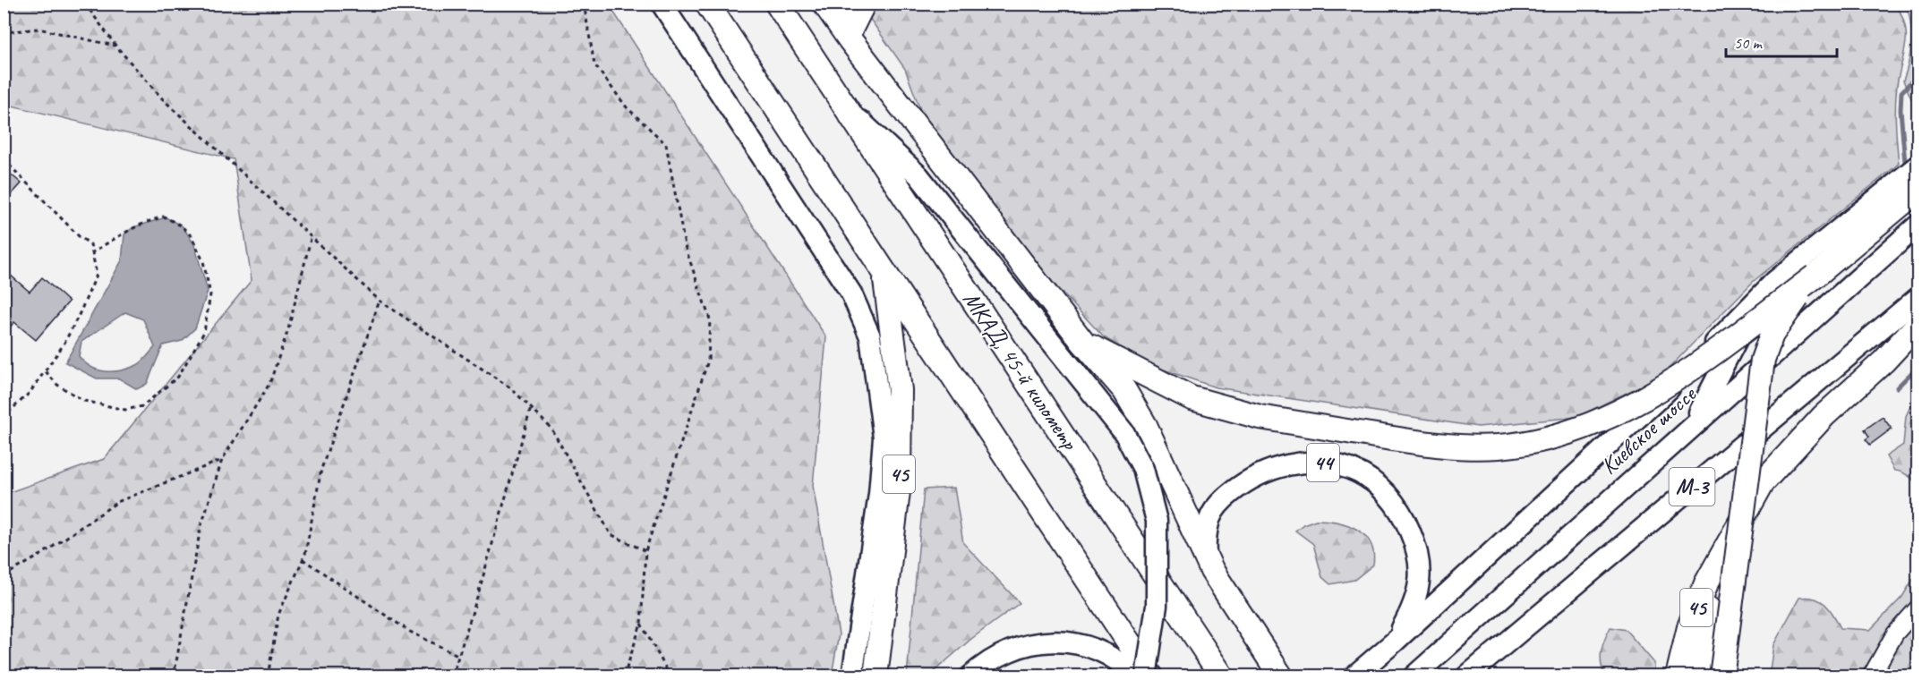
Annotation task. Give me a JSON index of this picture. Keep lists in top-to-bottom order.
{
  "streets": {
    "highway": ["МКАД, 45-й километр", "45"],
    "main road": ["Киевское шоссе", "44", "М-3"]
  },
  "scale_bar": "50 m"
}
